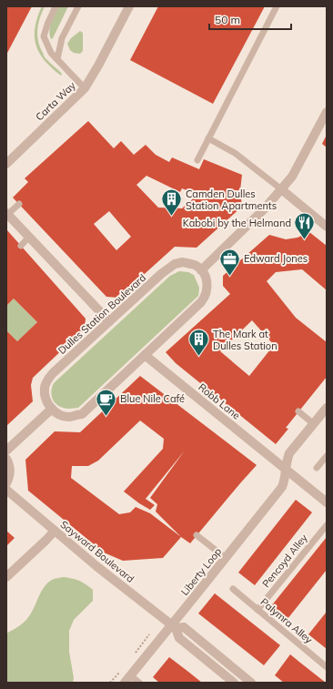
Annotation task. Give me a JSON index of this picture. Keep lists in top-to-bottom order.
{
  "streets": {
    "street": [
      "Carta Way",
      "Dulles Station Boulevard",
      "Robb Lane",
      "Sayward Boulevard",
      "Liberty Loop"
    ],
    "lane": ["Pencoyd Alley", "Palymra Alley"]
  },
  "crossings": [
    ["Robb Lane", "Liberty Loop"],
    ["Sayward Boulevard", "Liberty Loop"],
    ["Pencoyd Alley", "Palymra Alley"]
  ],
  "places": {
    "building": ["Camden Dulles Station Apartments", "The Mark at Dulles Station"],
    "restaurant": ["Kabobi by the Helmand"],
    "office": ["Edward Jones"],
    "cafe": ["Blue Nile Café"]
  },
  "scale_bar": "50 m"
}
